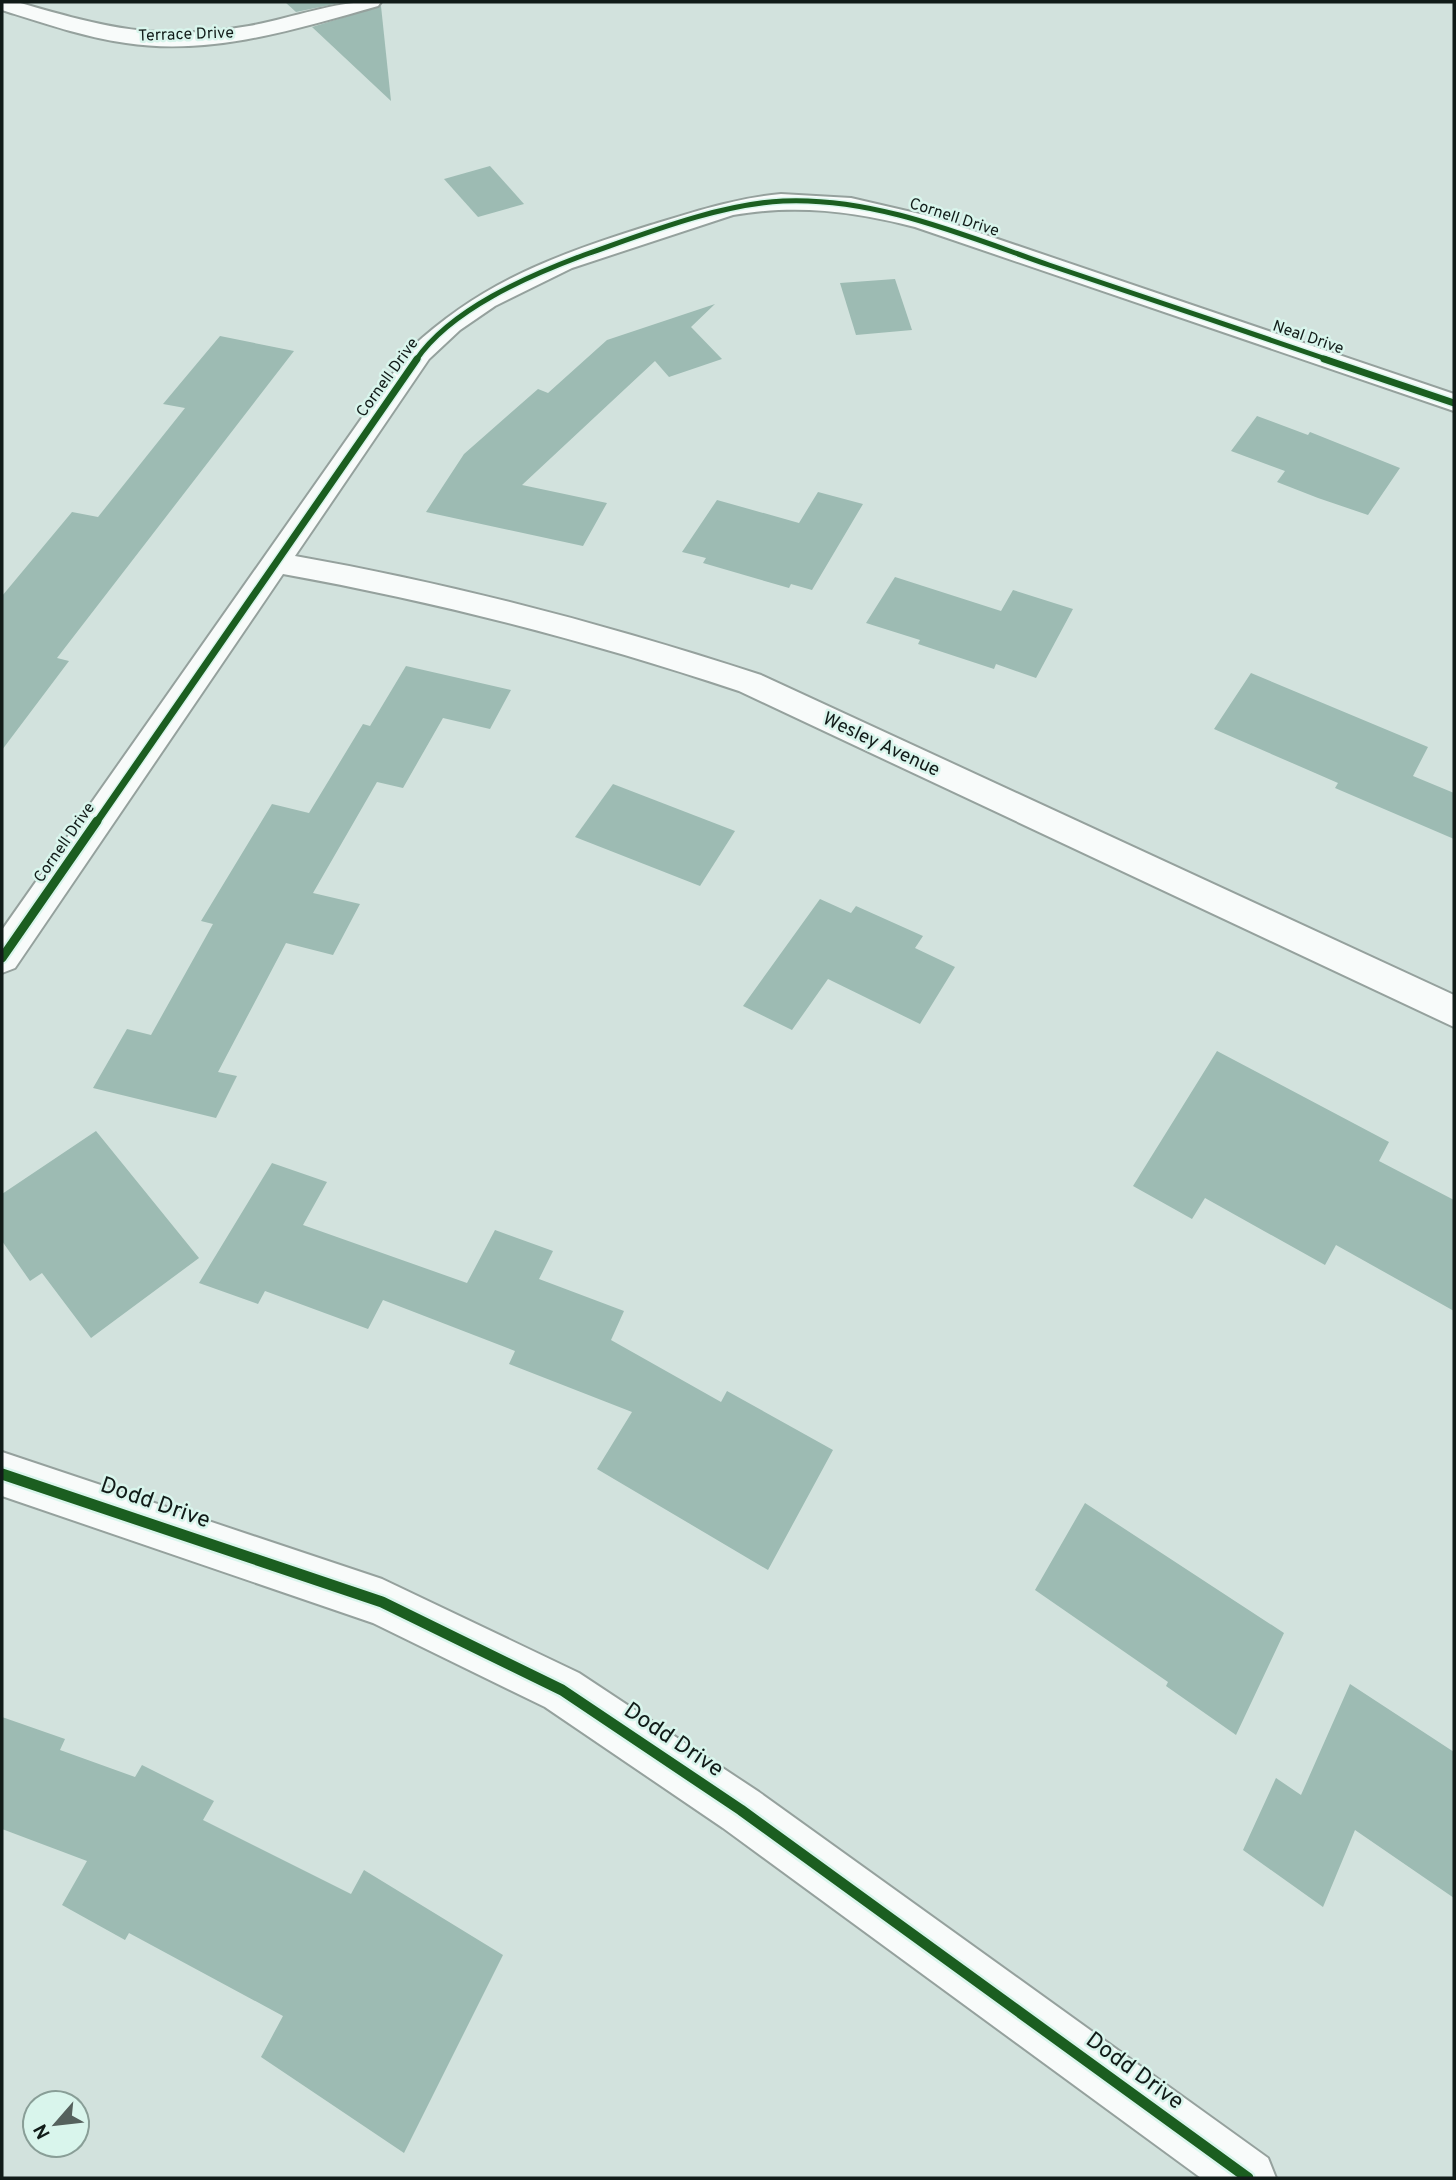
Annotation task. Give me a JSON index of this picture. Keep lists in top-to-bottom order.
{
  "streets": {
    "street": [
      "Terrace Drive",
      "Cornell Drive",
      "Neal Drive",
      "Wesley Avenue",
      "Dodd Drive"
    ]
  },
  "crossings": [
    ["Cornell Drive", "Neal Drive"],
    ["Cornell Drive", "Wesley Avenue"]
  ],
  "north": "bottom left"
}
